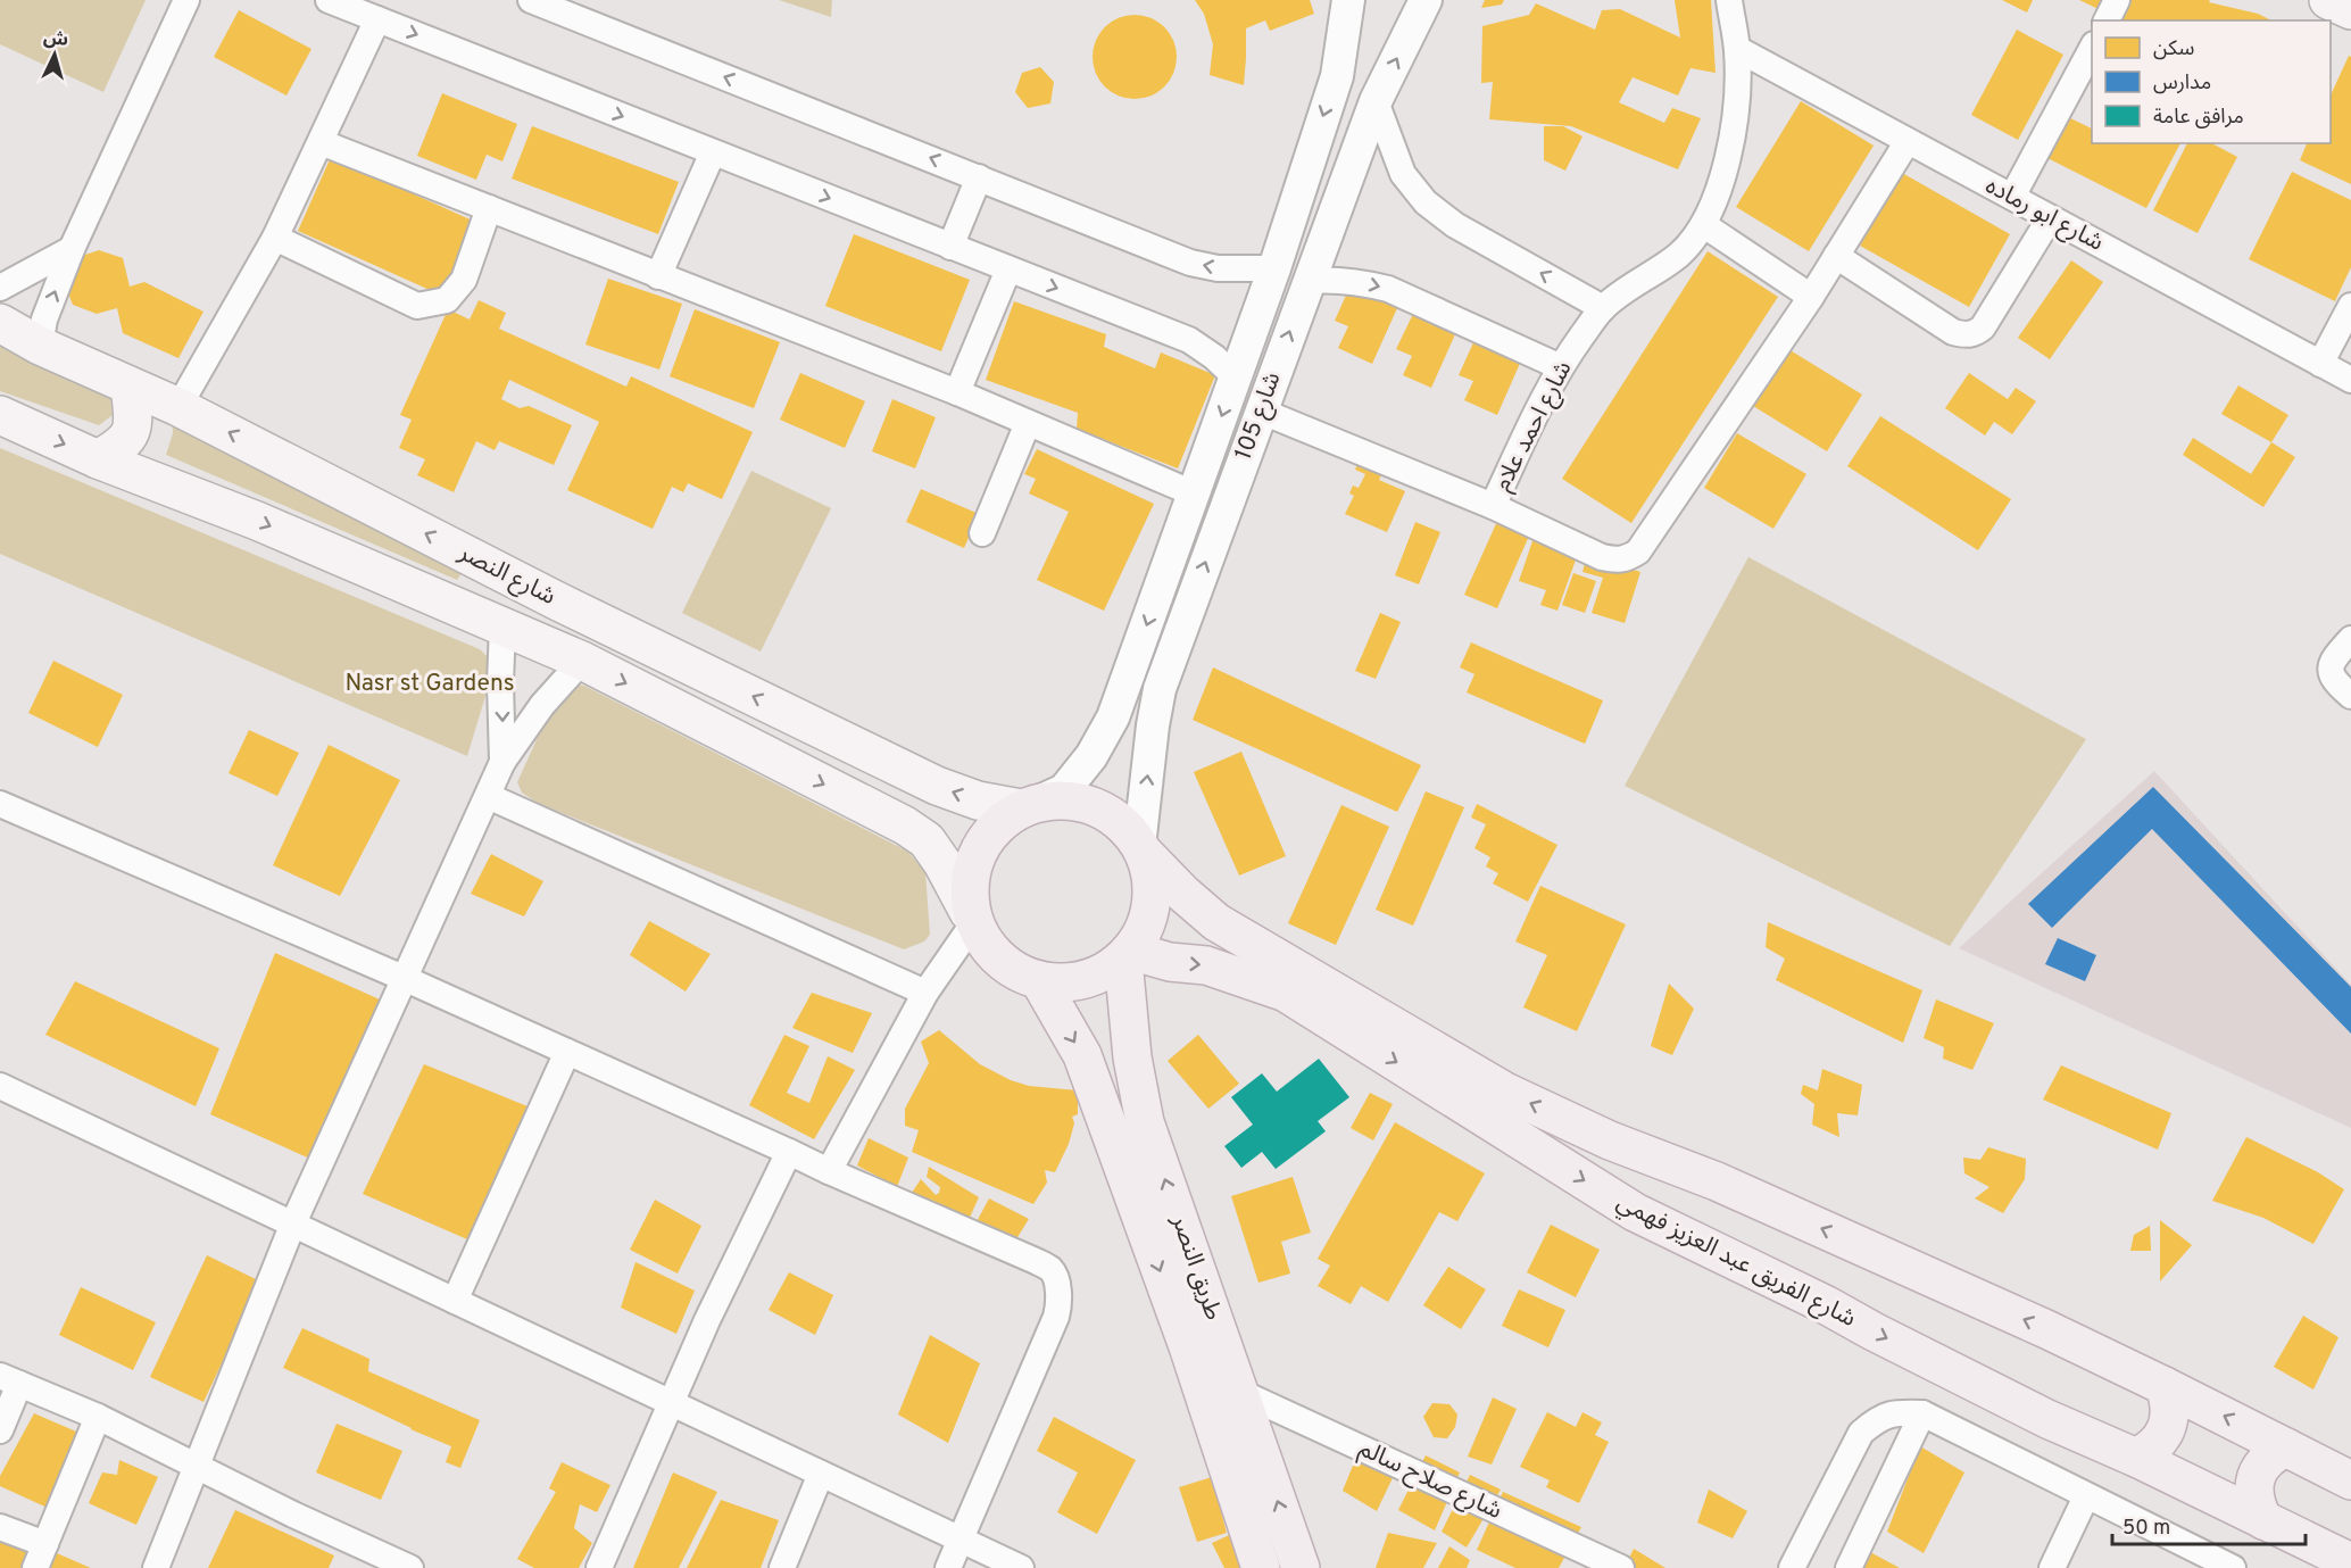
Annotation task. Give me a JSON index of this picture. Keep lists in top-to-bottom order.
{
  "streets": {
    "main road": ["شارع النصر", "شارع الفريق عبد العزيز فهمي", "طريق النصر"],
    "street": [
      "شارع ابو رماده",
      "شارع 105",
      "شارع احمد علام",
      "شارع صلاح سالم"
    ]
  },
  "crossings": [
    ["شارع ابو رماده", "شارع احمد علام"],
    ["شارع 105", "شارع النصر"],
    ["شارع 105", "شارع الفريق عبد العزيز فهمي"],
    ["شارع 105", "طريق النصر"],
    ["شارع النصر", "شارع الفريق عبد العزيز فهمي"],
    ["شارع النصر", "طريق النصر"],
    ["شارع الفريق عبد العزيز فهمي", "طريق النصر"],
    ["طريق النصر", "شارع صلاح سالم"]
  ],
  "parks": ["Nasr st Gardens"],
  "legend": ["سكن", "مدارس", "مرافق عامة"],
  "scale_bar": "50 m",
  "north": "top"
}
